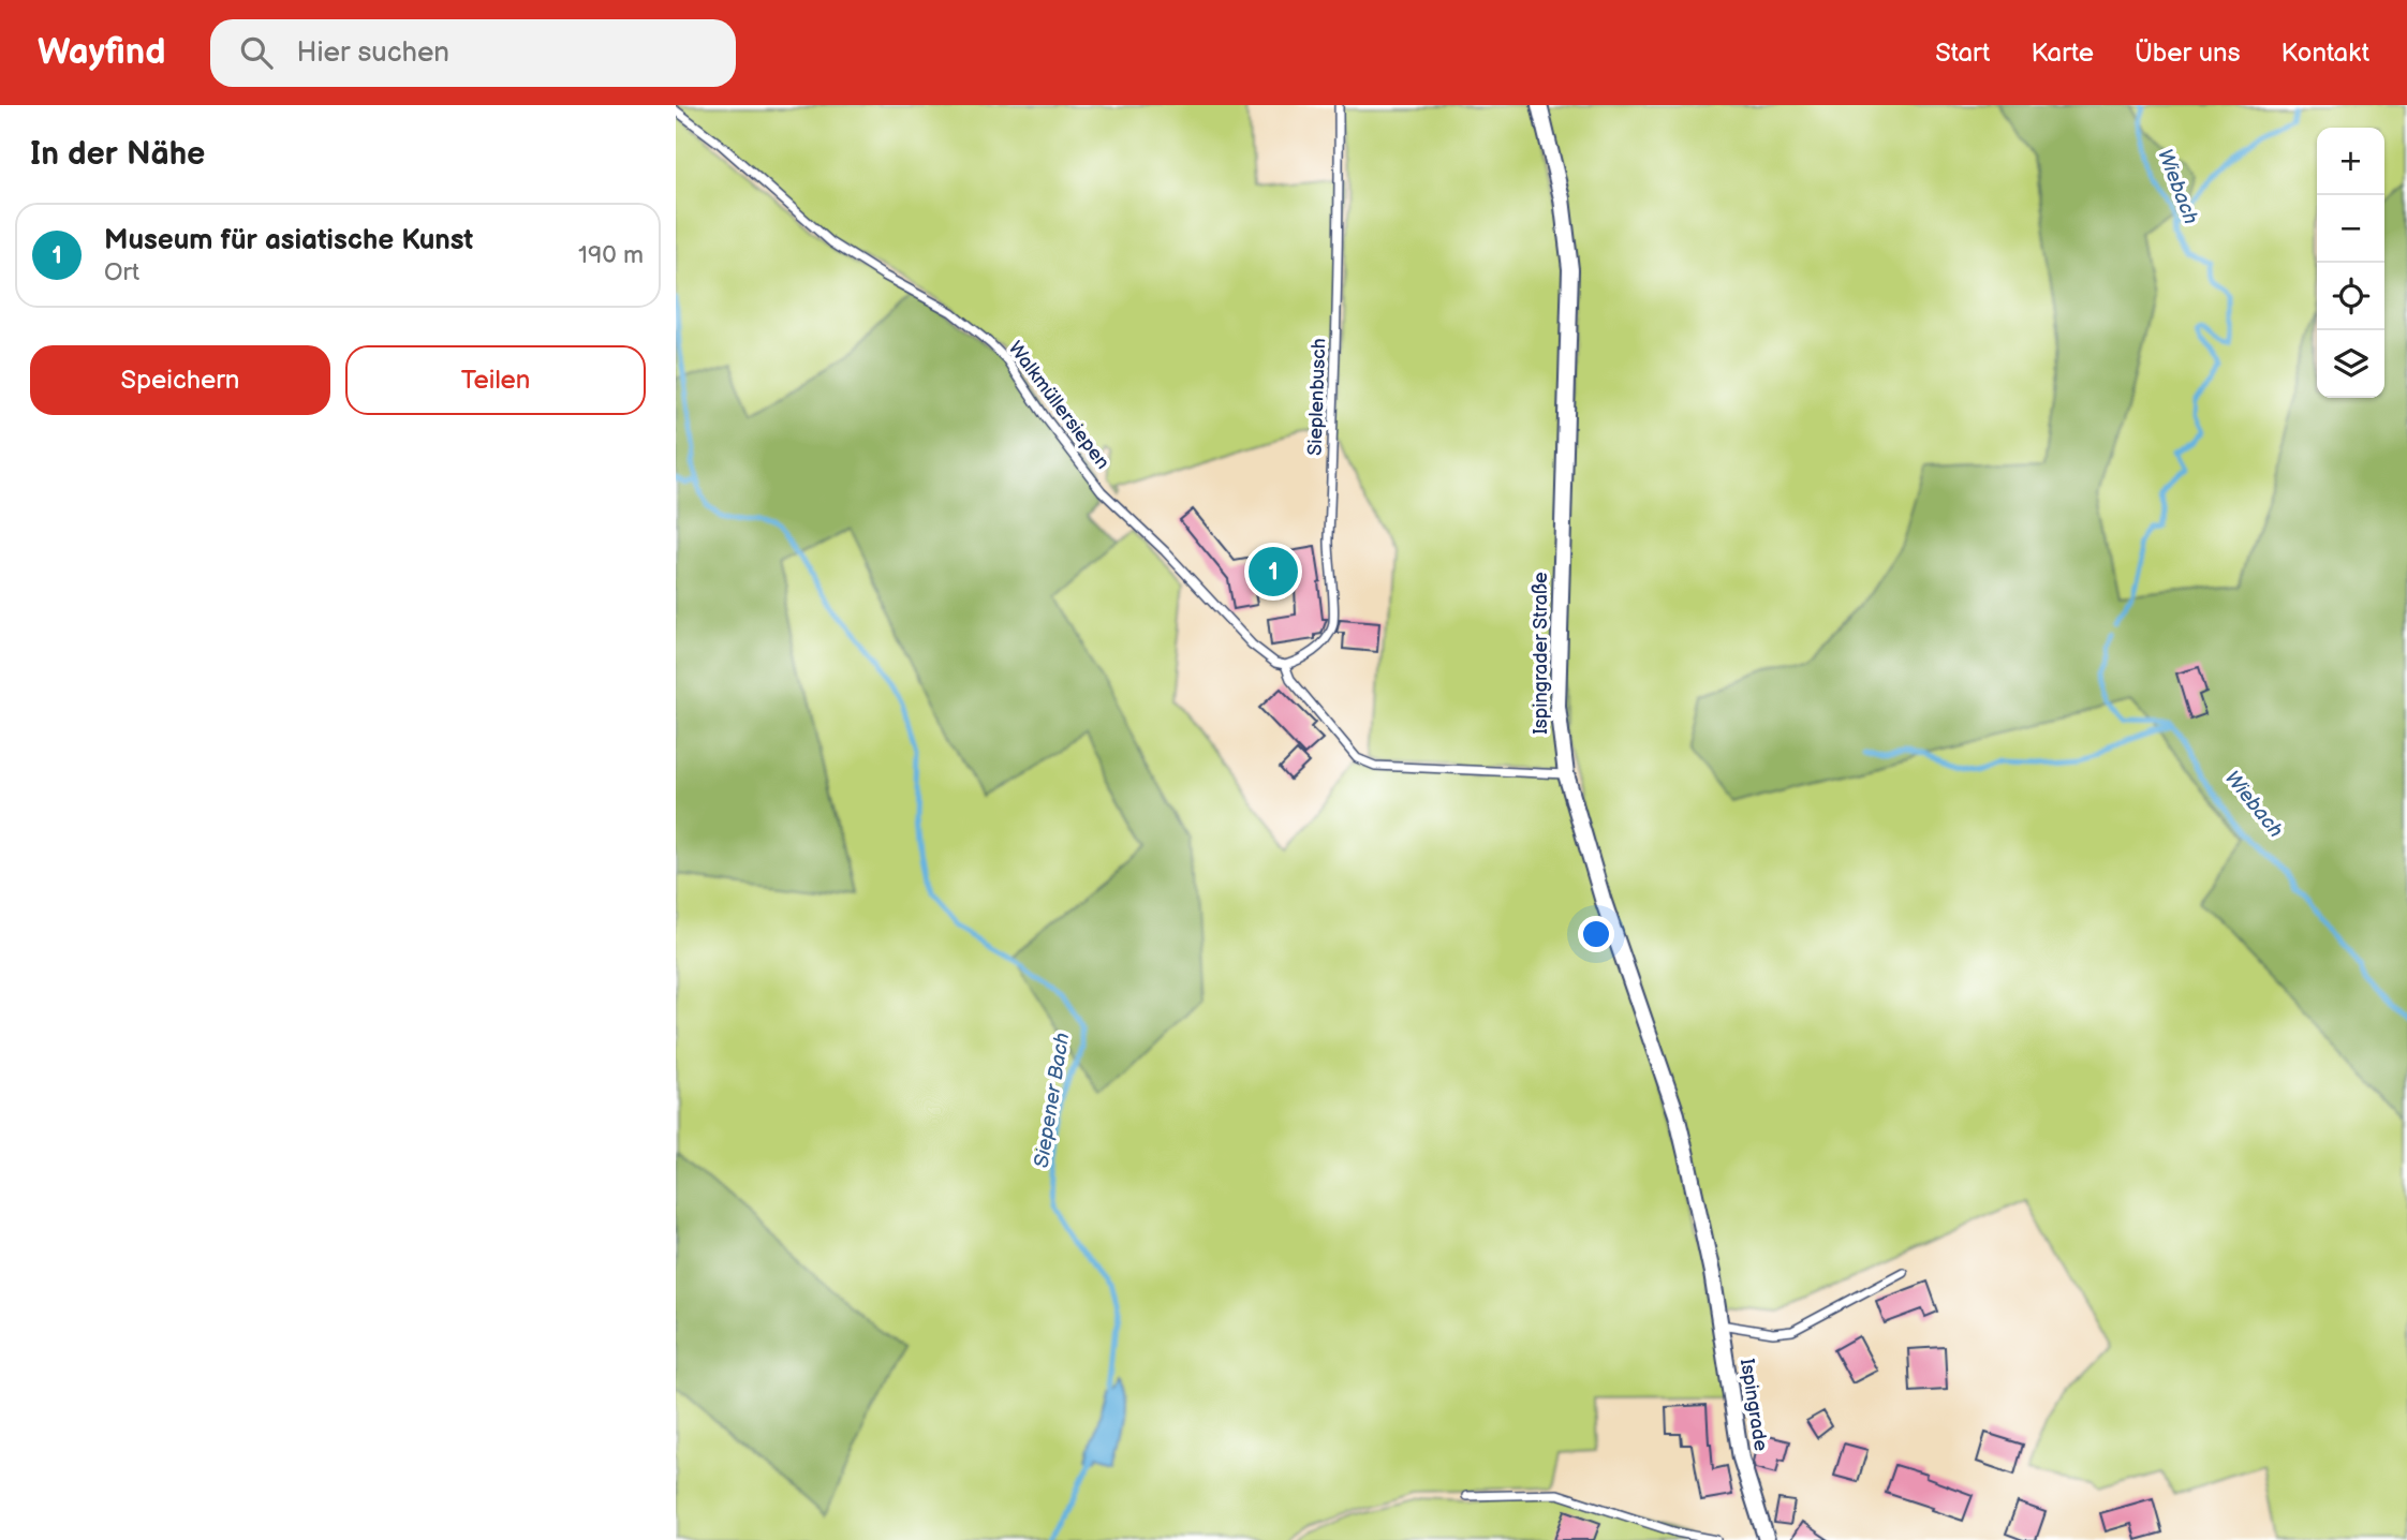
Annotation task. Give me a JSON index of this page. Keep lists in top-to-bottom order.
{
  "streets": {
    "street": ["Ispingrader Straße", "Ispingrade"],
    "lane": ["Sieplenbusch", "Walkmüllersiepen"]
  },
  "crossings": [
    ["Sieplenbusch", "Walkmüllersiepen"],
    ["Ispingrader Straße", "Ispingrade"]
  ],
  "water": ["Wiebach", "Siepener Bach"],
  "page": {
    "header": "Wayfind",
    "search": "Hier suchen",
    "nav": [
      "Start",
      "Karte",
      "Über uns",
      "Kontakt"
    ],
    "heading": "In der Nähe",
    "map_buttons": ["+", "−"],
    "list": [
      {
        "mark": "1",
        "name": "Museum für asiatische Kunst",
        "note": "Ort",
        "value": "190 m"
      }
    ],
    "buttons": ["Speichern", "Teilen"],
    "pins": "1"
  }
}
